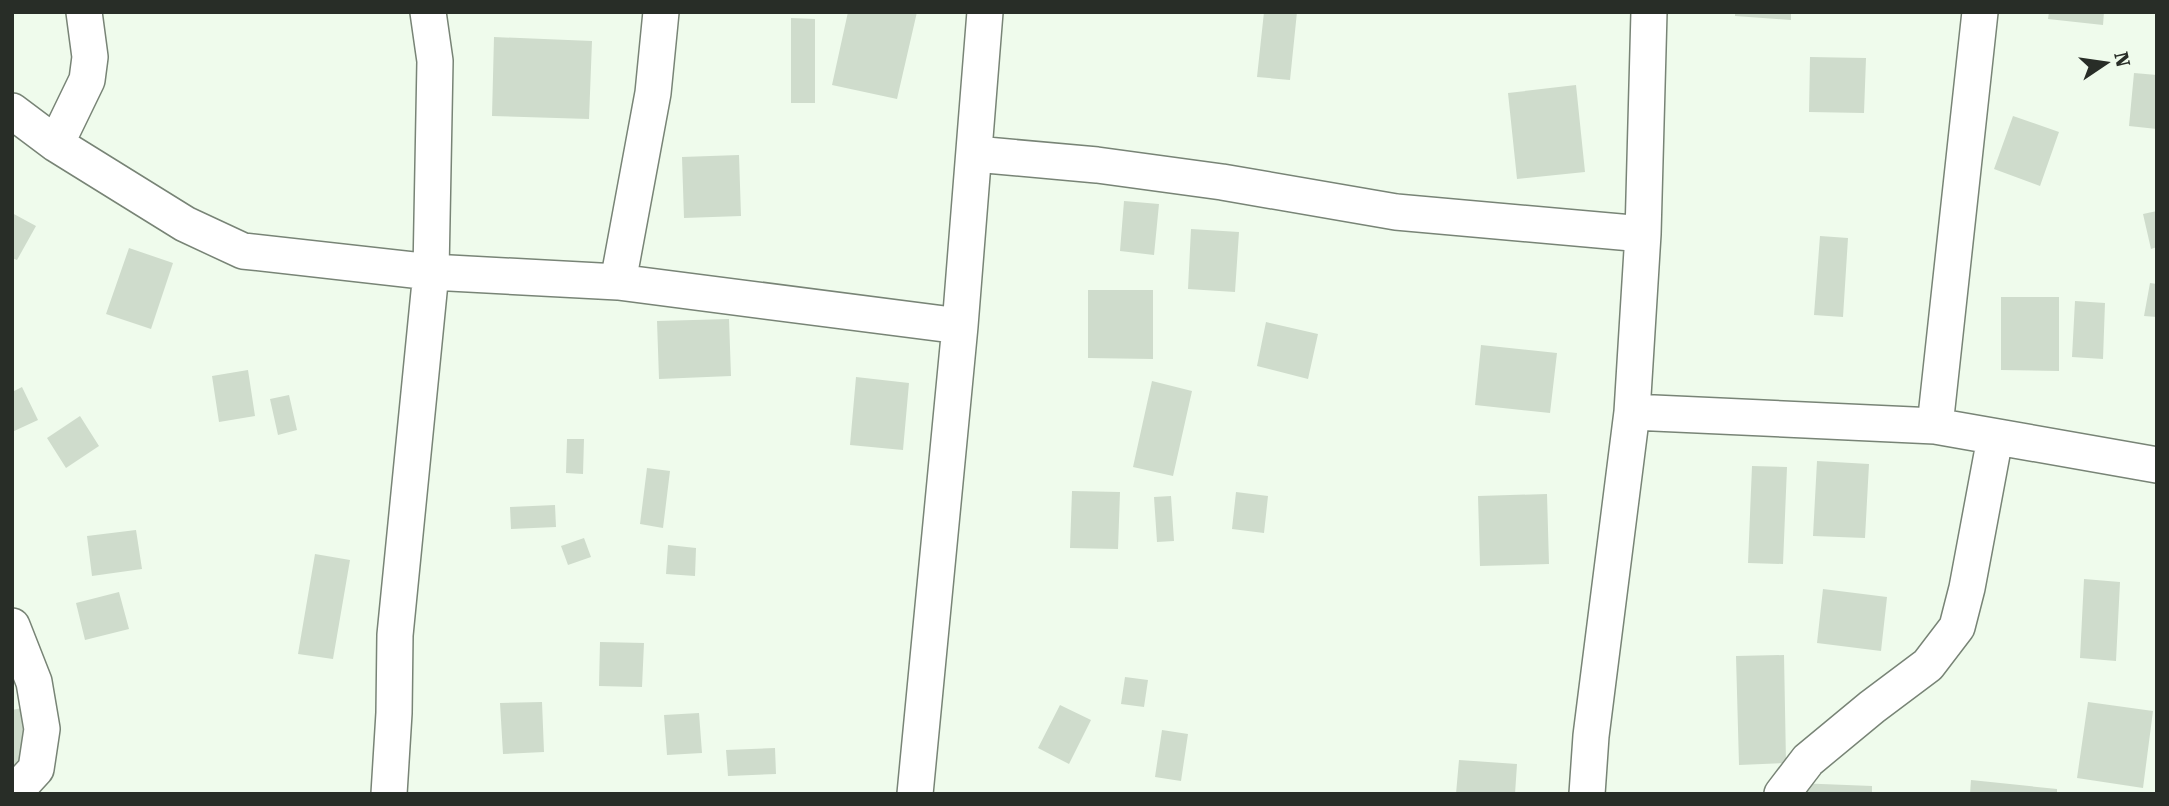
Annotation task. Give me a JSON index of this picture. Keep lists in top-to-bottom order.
{
  "north": "right"
}
